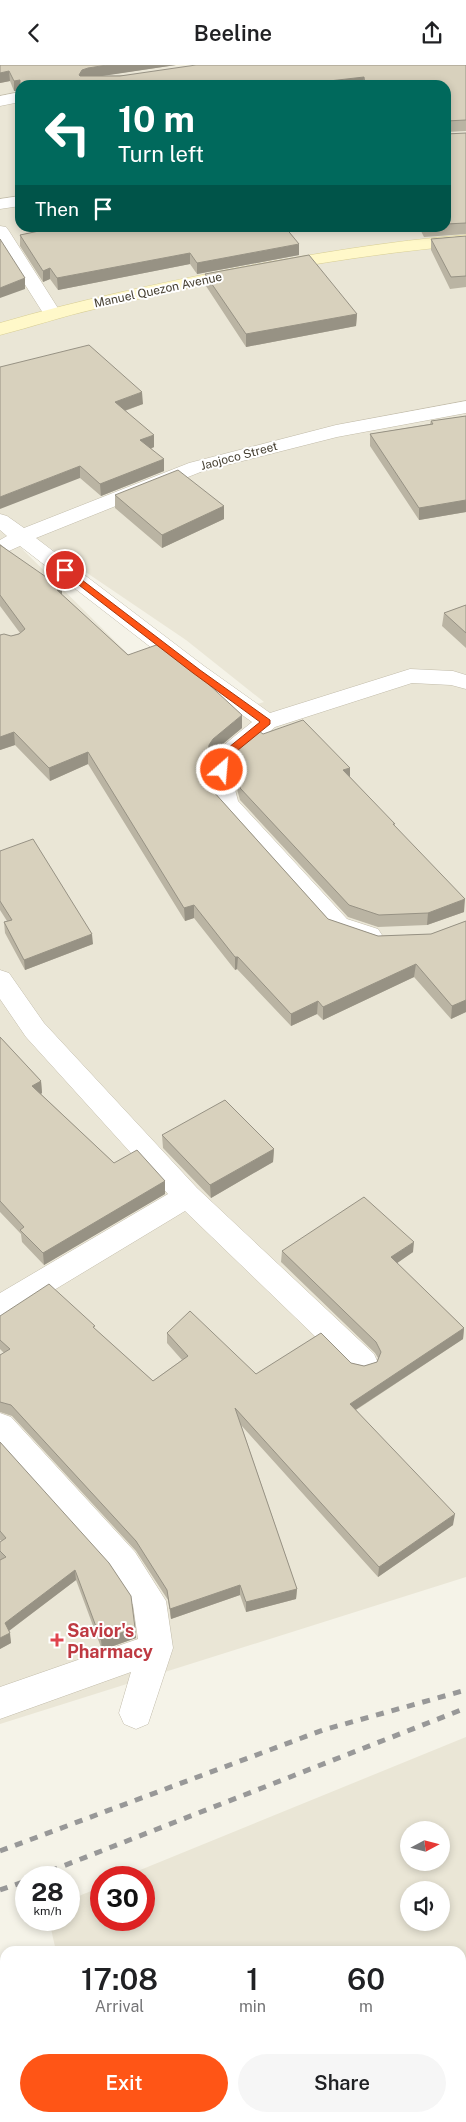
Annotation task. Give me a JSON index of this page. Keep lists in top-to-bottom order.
{
  "streets": {
    "street": ["Manuel Quezon Avenue", "Jaojoco Street"]
  },
  "places": {
    "health": ["Savior's Pharmacy"]
  },
  "north": "right",
  "page": {
    "header": "Beeline",
    "turn": ["10 m", "Turn left"],
    "then": "Then",
    "speed": "28 km/h",
    "limit": "30",
    "eta": [
      "17:08",
      "Arrival",
      "1",
      "min",
      "60",
      "m"
    ],
    "buttons": ["Exit", "Share"]
  }
}
